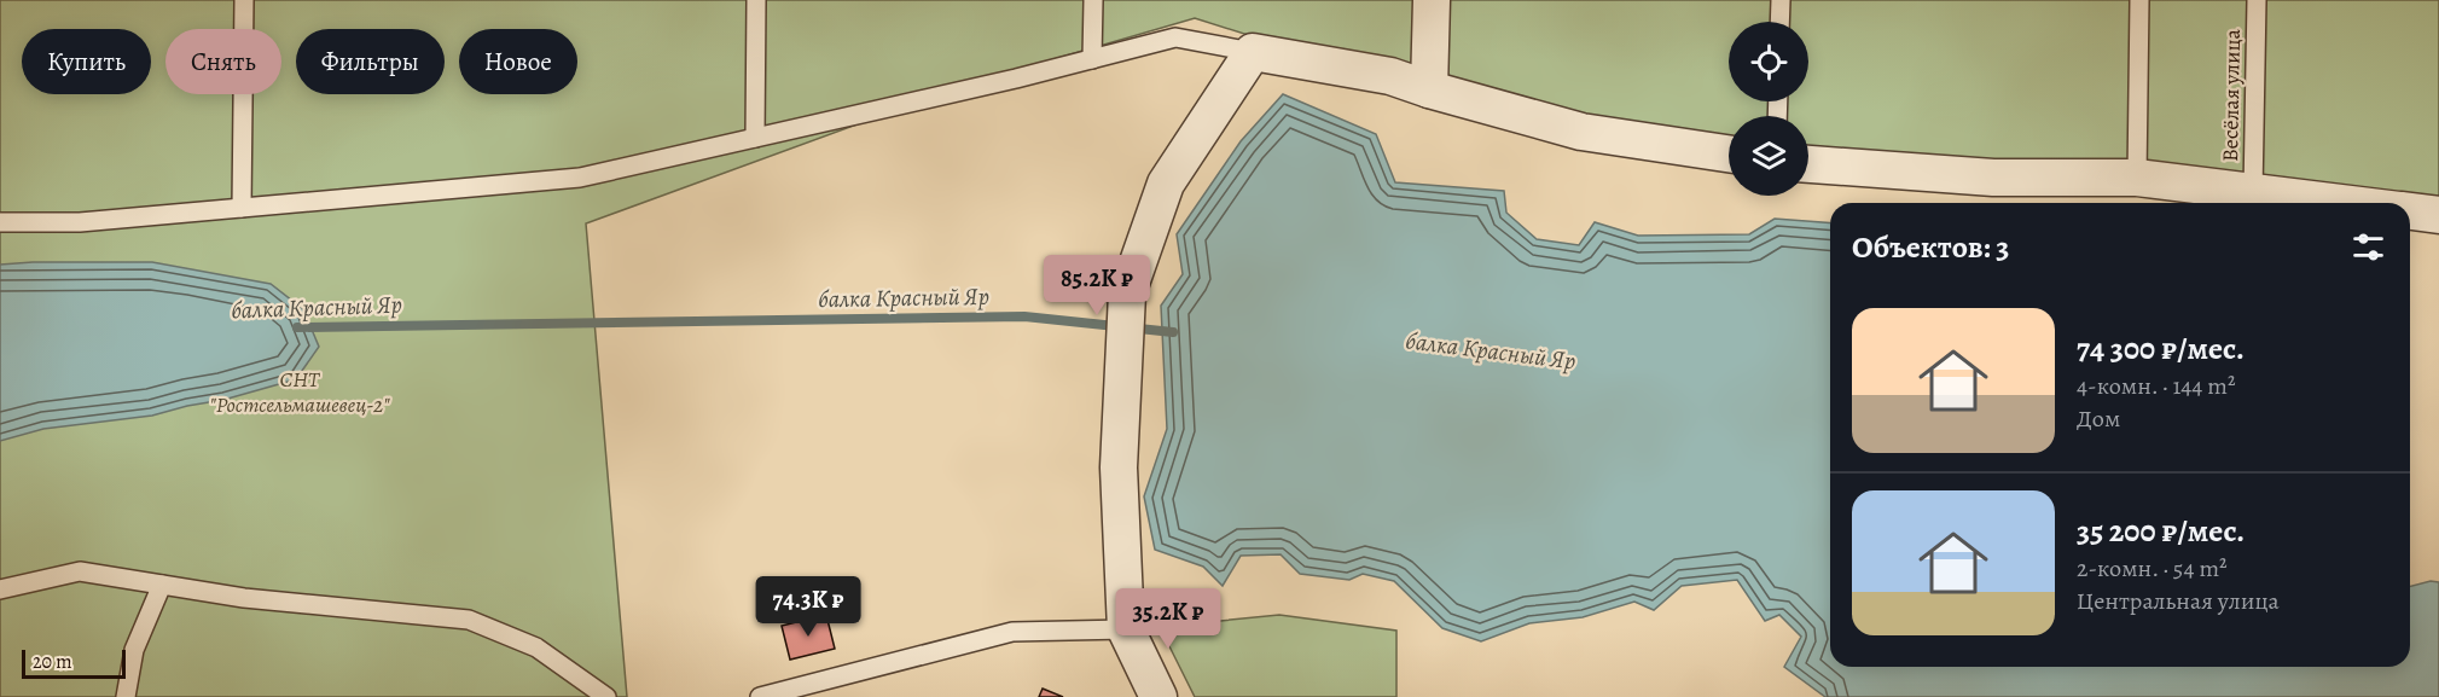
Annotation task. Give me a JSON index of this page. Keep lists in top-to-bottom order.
{
  "streets": {
    "lane": ["Весёлая улица"]
  },
  "water": ["балка Красный Яр"],
  "parks": ["СНТ \"Ростсельмашевец-2\""],
  "scale_bar": "20 m",
  "page": {
    "chip": [
      "Купить",
      "Снять",
      "Фильтры",
      "Новое"
    ],
    "heading": "Объектов: 3",
    "price": ["85.2K ₽", "74.3K ₽", "35.2K ₽"],
    "list": [
      {
        "name": "74 300 ₽/мес.",
        "note": "4-комн. · 144 m² · Дом"
      },
      {
        "name": "35 200 ₽/мес.",
        "note": "2-комн. · 54 m² · Центральная улица"
      }
    ],
    "scale": "20 m"
  }
}
